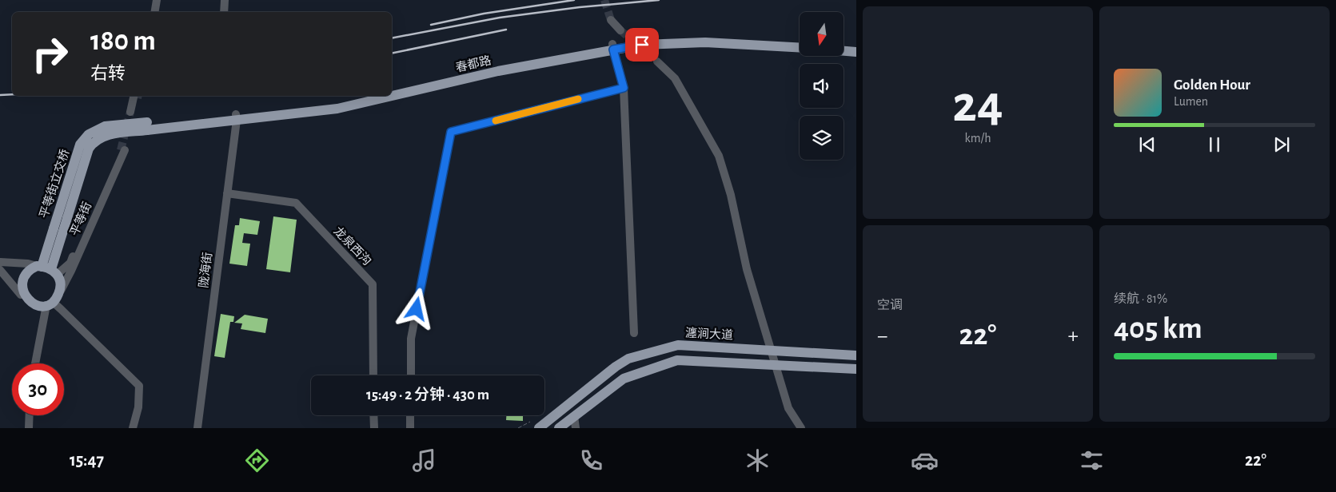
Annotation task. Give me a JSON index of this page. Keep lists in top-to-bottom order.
{
  "streets": {
    "main road": ["春都路", "平等街立交桥", "瀍涧大道"],
    "street": ["平等街", "龙泉西沟", "陇海街"]
  },
  "crossings": [
    ["春都路", "平等街立交桥"],
    ["春都路", "陇海街"],
    ["平等街立交桥", "平等街"],
    ["龙泉西沟", "陇海街"]
  ],
  "north": "bottom",
  "page": {
    "tile": [
      ["24", "km/h"],
      "空调",
      ["续航 · 81%", "405 km"]
    ],
    "turn": ["180 m", "右转"],
    "song": ["Golden Hour", "Lumen"],
    "heat": ["−", "22°", "+"],
    "limit": "30",
    "trip": "15:49 · 2 分钟 · 430 m",
    "tabs": ["15:47", "22°"]
  }
}
